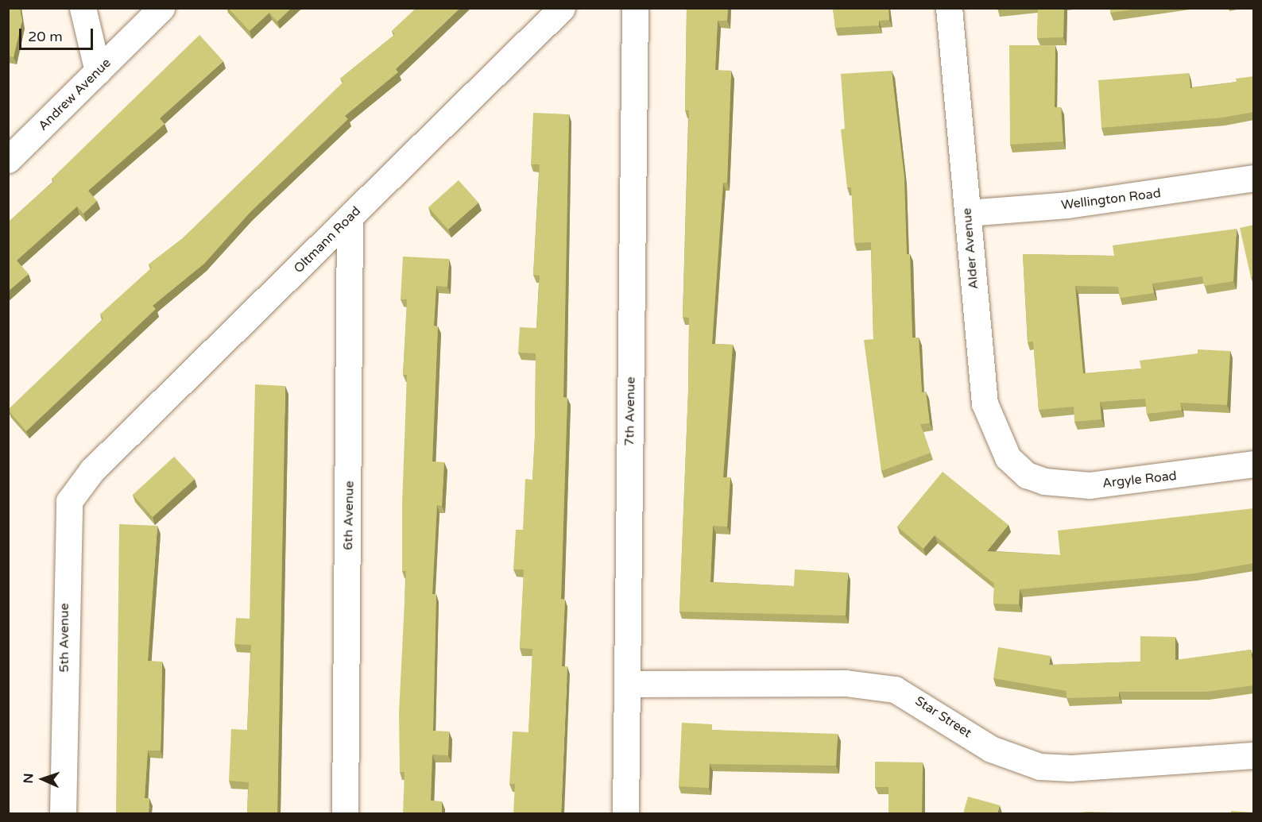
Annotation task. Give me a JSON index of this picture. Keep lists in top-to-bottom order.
{
  "streets": {
    "street": [
      "Andrew Avenue",
      "Wellington Road",
      "Oltmann Road",
      "Alder Avenue",
      "7th Avenue",
      "Argyle Road",
      "6th Avenue",
      "5th Avenue",
      "Star Street"
    ]
  },
  "crossings": [
    ["Wellington Road", "Alder Avenue"],
    ["Oltmann Road", "6th Avenue"],
    ["Oltmann Road", "5th Avenue"],
    ["Alder Avenue", "Argyle Road"],
    ["7th Avenue", "Star Street"]
  ],
  "scale_bar": "20 m",
  "north": "left"
}
